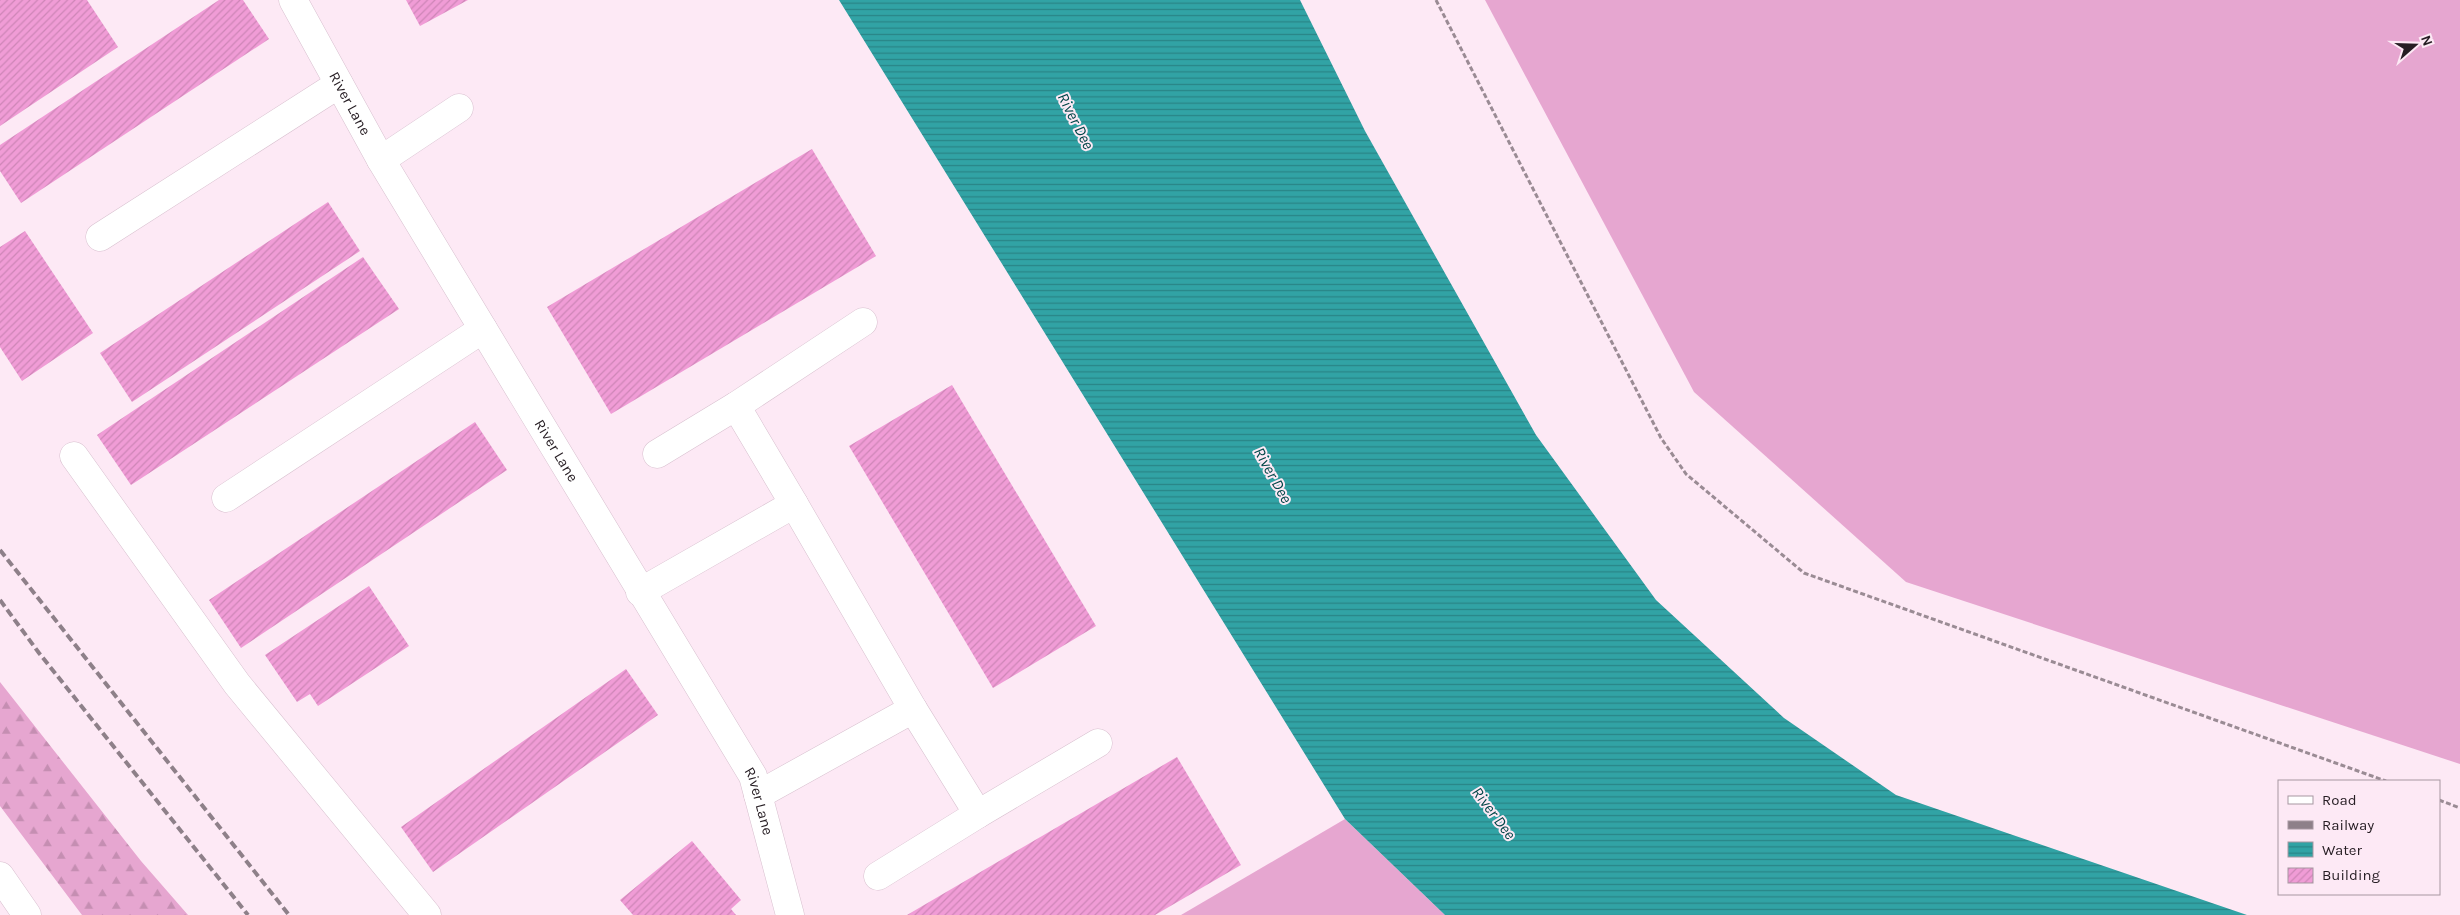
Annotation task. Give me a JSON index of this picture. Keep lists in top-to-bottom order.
{
  "streets": {
    "street": ["River Lane"]
  },
  "water": ["River Dee"],
  "legend": [
    "Road",
    "Railway",
    "Water",
    "Building"
  ],
  "north": "right"
}
